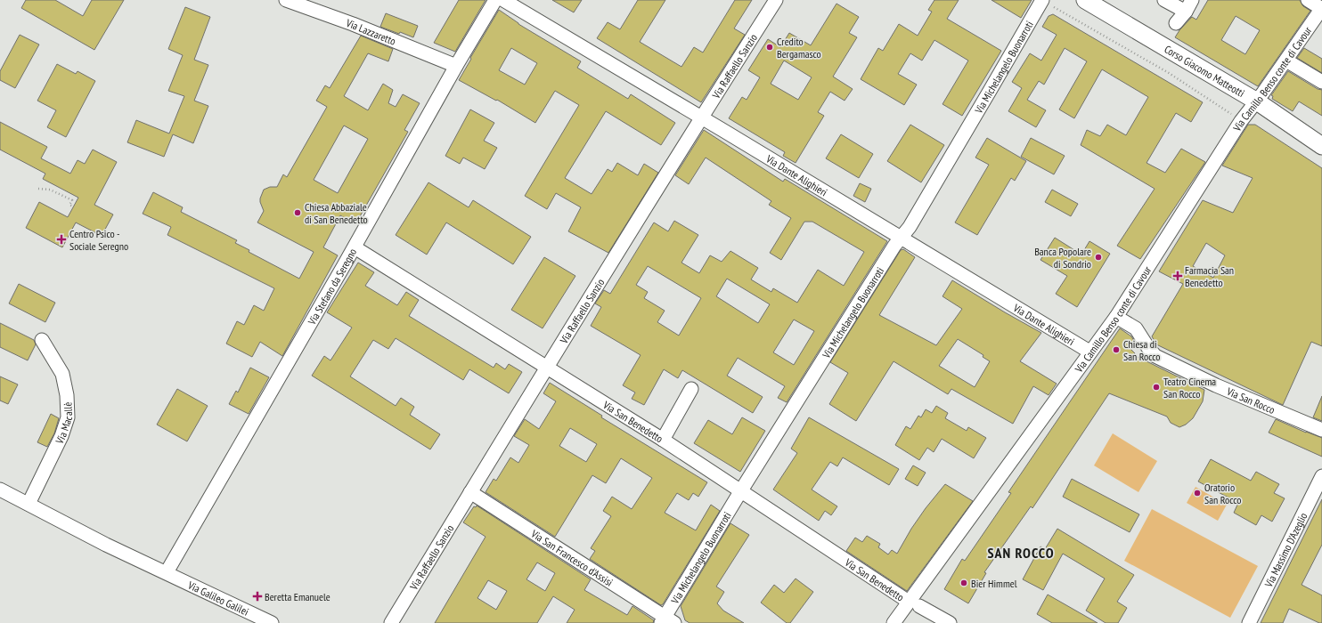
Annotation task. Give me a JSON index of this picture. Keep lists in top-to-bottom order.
{
  "streets": {
    "main road": ["Corso Giacomo Matteotti"],
    "street": [
      "Via Lazzaretto",
      "Via Raffaello Sanzio",
      "Via Michelangelo Buonarroti",
      "Via Camillo Benso conte di Cavour",
      "Via Dante Alighieri",
      "Via Stefano da Seregno",
      "Via San Rocco",
      "Via San Benedetto",
      "Via Macallè",
      "Via Massimo D'Azeglio",
      "Via San Francesco d'Assisi",
      "Via Galileo Galilei"
    ]
  },
  "crossings": [
    ["Via Lazzaretto", "Via Stefano da Seregno"],
    ["Via Raffaello Sanzio", "Via Dante Alighieri"],
    ["Via Raffaello Sanzio", "Via San Benedetto"],
    ["Via Raffaello Sanzio", "Via San Francesco d'Assisi"],
    ["Via Michelangelo Buonarroti", "Via Dante Alighieri"],
    ["Via Michelangelo Buonarroti", "Via San Benedetto"],
    ["Via Michelangelo Buonarroti", "Via San Francesco d'Assisi"],
    ["Corso Giacomo Matteotti", "Via Camillo Benso conte di Cavour"],
    ["Via Camillo Benso conte di Cavour", "Via Dante Alighieri"],
    ["Via Camillo Benso conte di Cavour", "Via San Rocco"],
    ["Via Camillo Benso conte di Cavour", "Via San Benedetto"],
    ["Via Stefano da Seregno", "Via San Benedetto"],
    ["Via Stefano da Seregno", "Via Galileo Galilei"]
  ],
  "districts": ["SAN ROCCO"],
  "places": {
    "other": [
      "Credito Bergamasco",
      "Chiesa Abbaziale di San Benedetto",
      "Banca Popolare di Sondrio",
      "Chiesa di San Rocco",
      "Teatro Cinema San Rocco",
      "Oratorio San Rocco",
      "Bier Himmel"
    ],
    "health": ["Centro Psico - Sociale Seregno", "Farmacia San Benedetto", "Beretta Emanuele"]
  }
}
